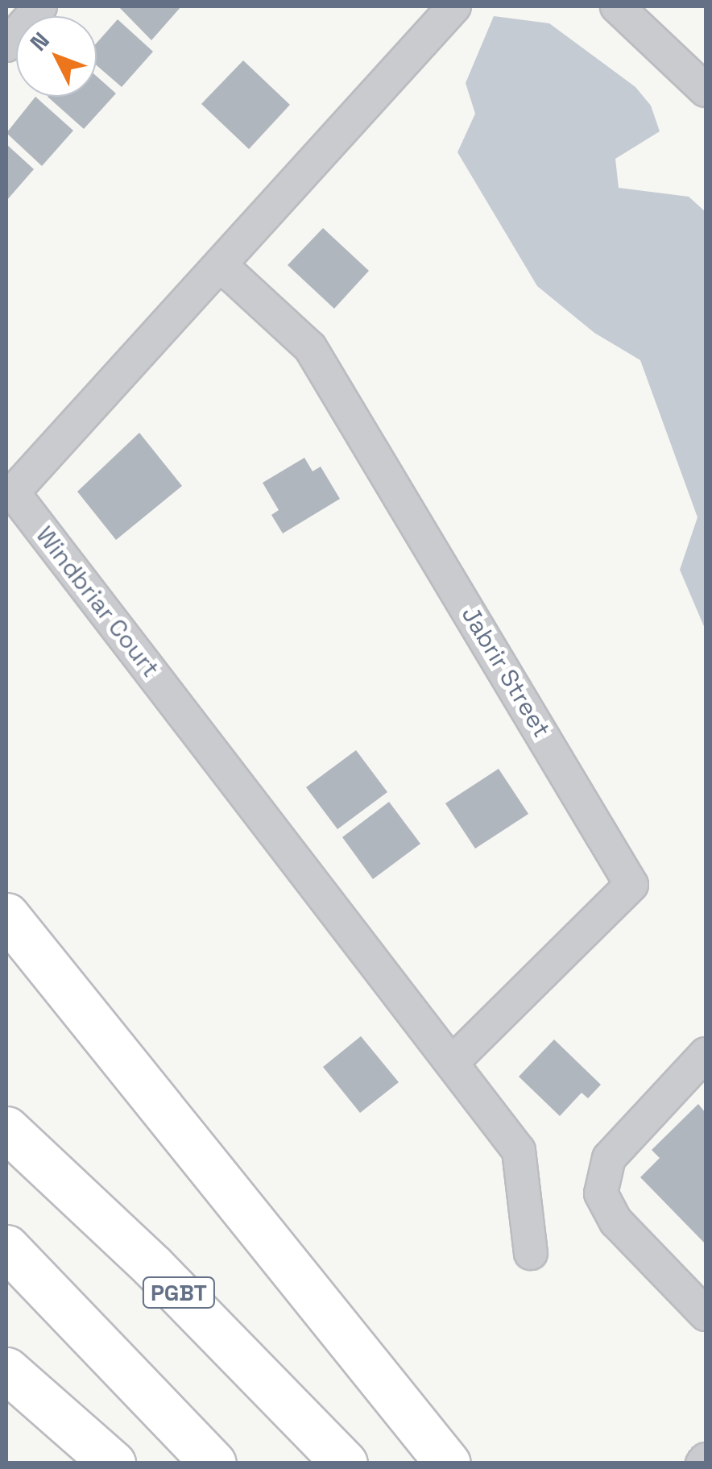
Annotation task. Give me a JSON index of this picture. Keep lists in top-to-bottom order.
{
  "streets": {
    "highway": ["PGBT"],
    "street": ["Windbriar Court", "Jabrir Street"]
  },
  "crossings": [
    ["Windbriar Court", "Jabrir Street"]
  ],
  "north": "top left"
}
